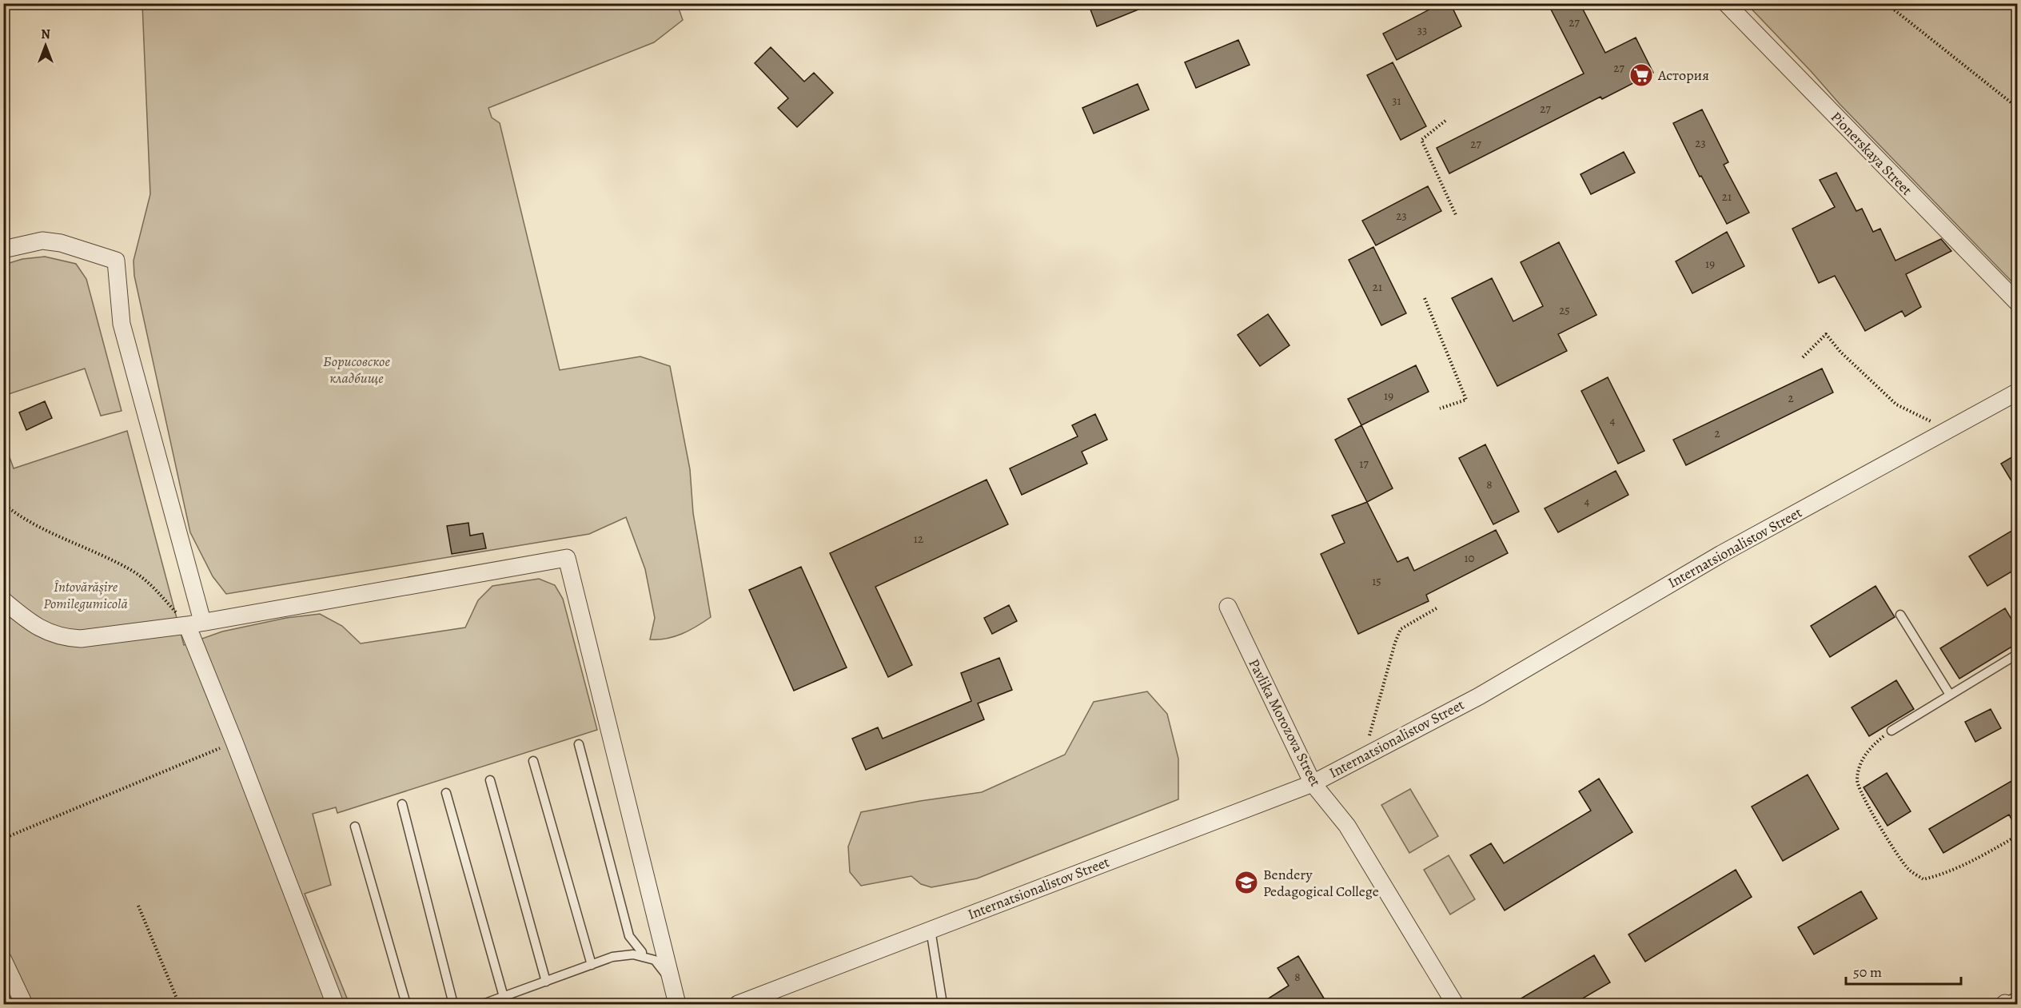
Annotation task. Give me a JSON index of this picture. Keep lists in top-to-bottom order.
{
  "streets": {
    "street": ["Pionerskaya Street", "Internatsionalistov Street", "Pavlika Morozova Street"]
  },
  "crossings": [
    ["Internatsionalistov Street", "Pavlika Morozova Street"]
  ],
  "parks": ["Борисовское кладбище", "Întovărășire Pomilegumicolă"],
  "places": {
    "supermarket": ["Астория"],
    "school or university": ["Bendery Pedagogical College"]
  },
  "house_numbers": [
    "27",
    "33",
    "27",
    "31",
    "27",
    "23",
    "27",
    "21",
    "23",
    "19",
    "21",
    "25",
    "19",
    "2",
    "4",
    "2",
    "17",
    "8",
    "4",
    "12",
    "10",
    "15",
    "8"
  ],
  "scale_bar": "50 m",
  "north": "top"
}
